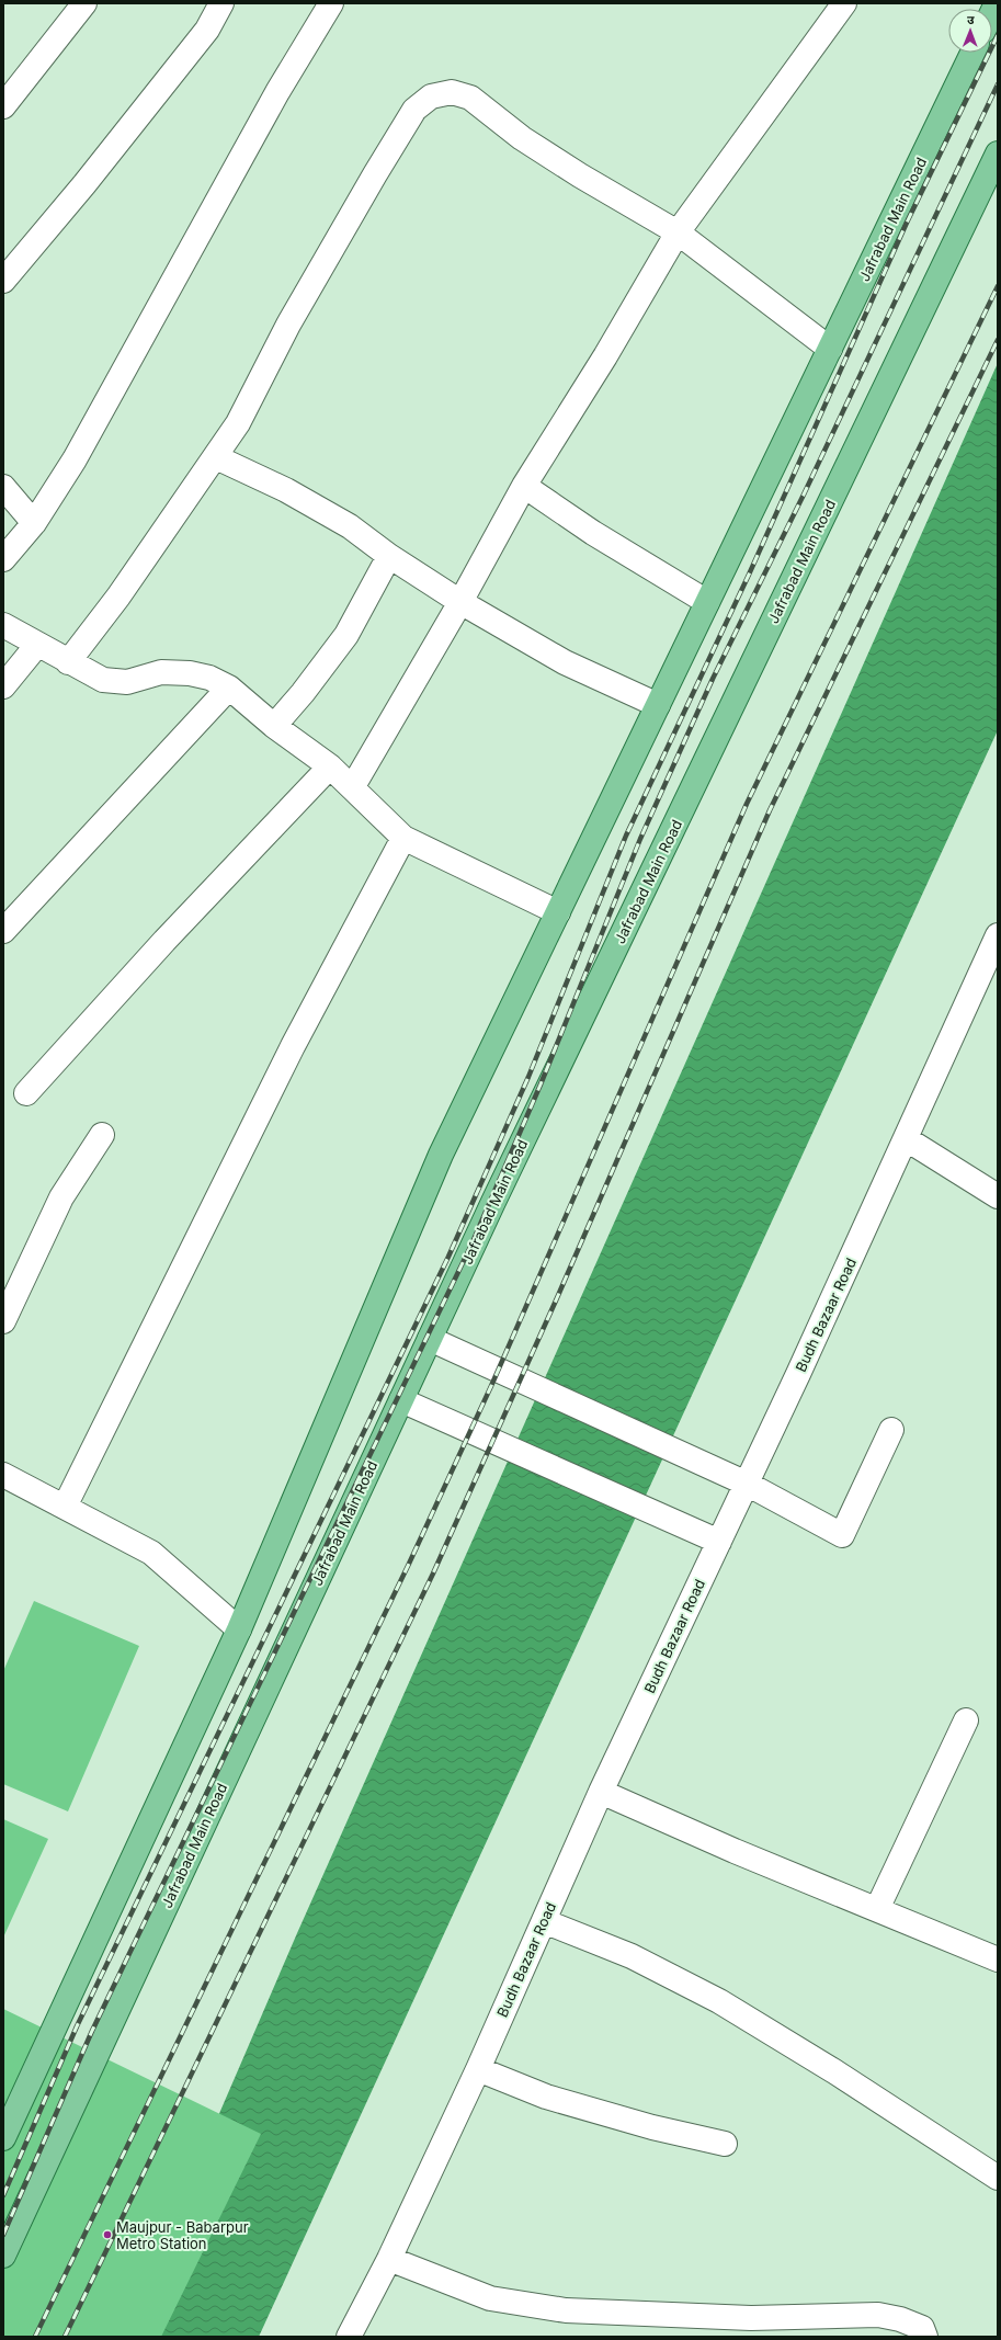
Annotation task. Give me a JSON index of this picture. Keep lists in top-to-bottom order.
{
  "streets": {
    "main road": ["Jafrabad Main Road"],
    "street": ["Budh Bazaar Road"]
  },
  "places": ["Maujpur - Babarpur Metro Station"],
  "north": "top"
}
